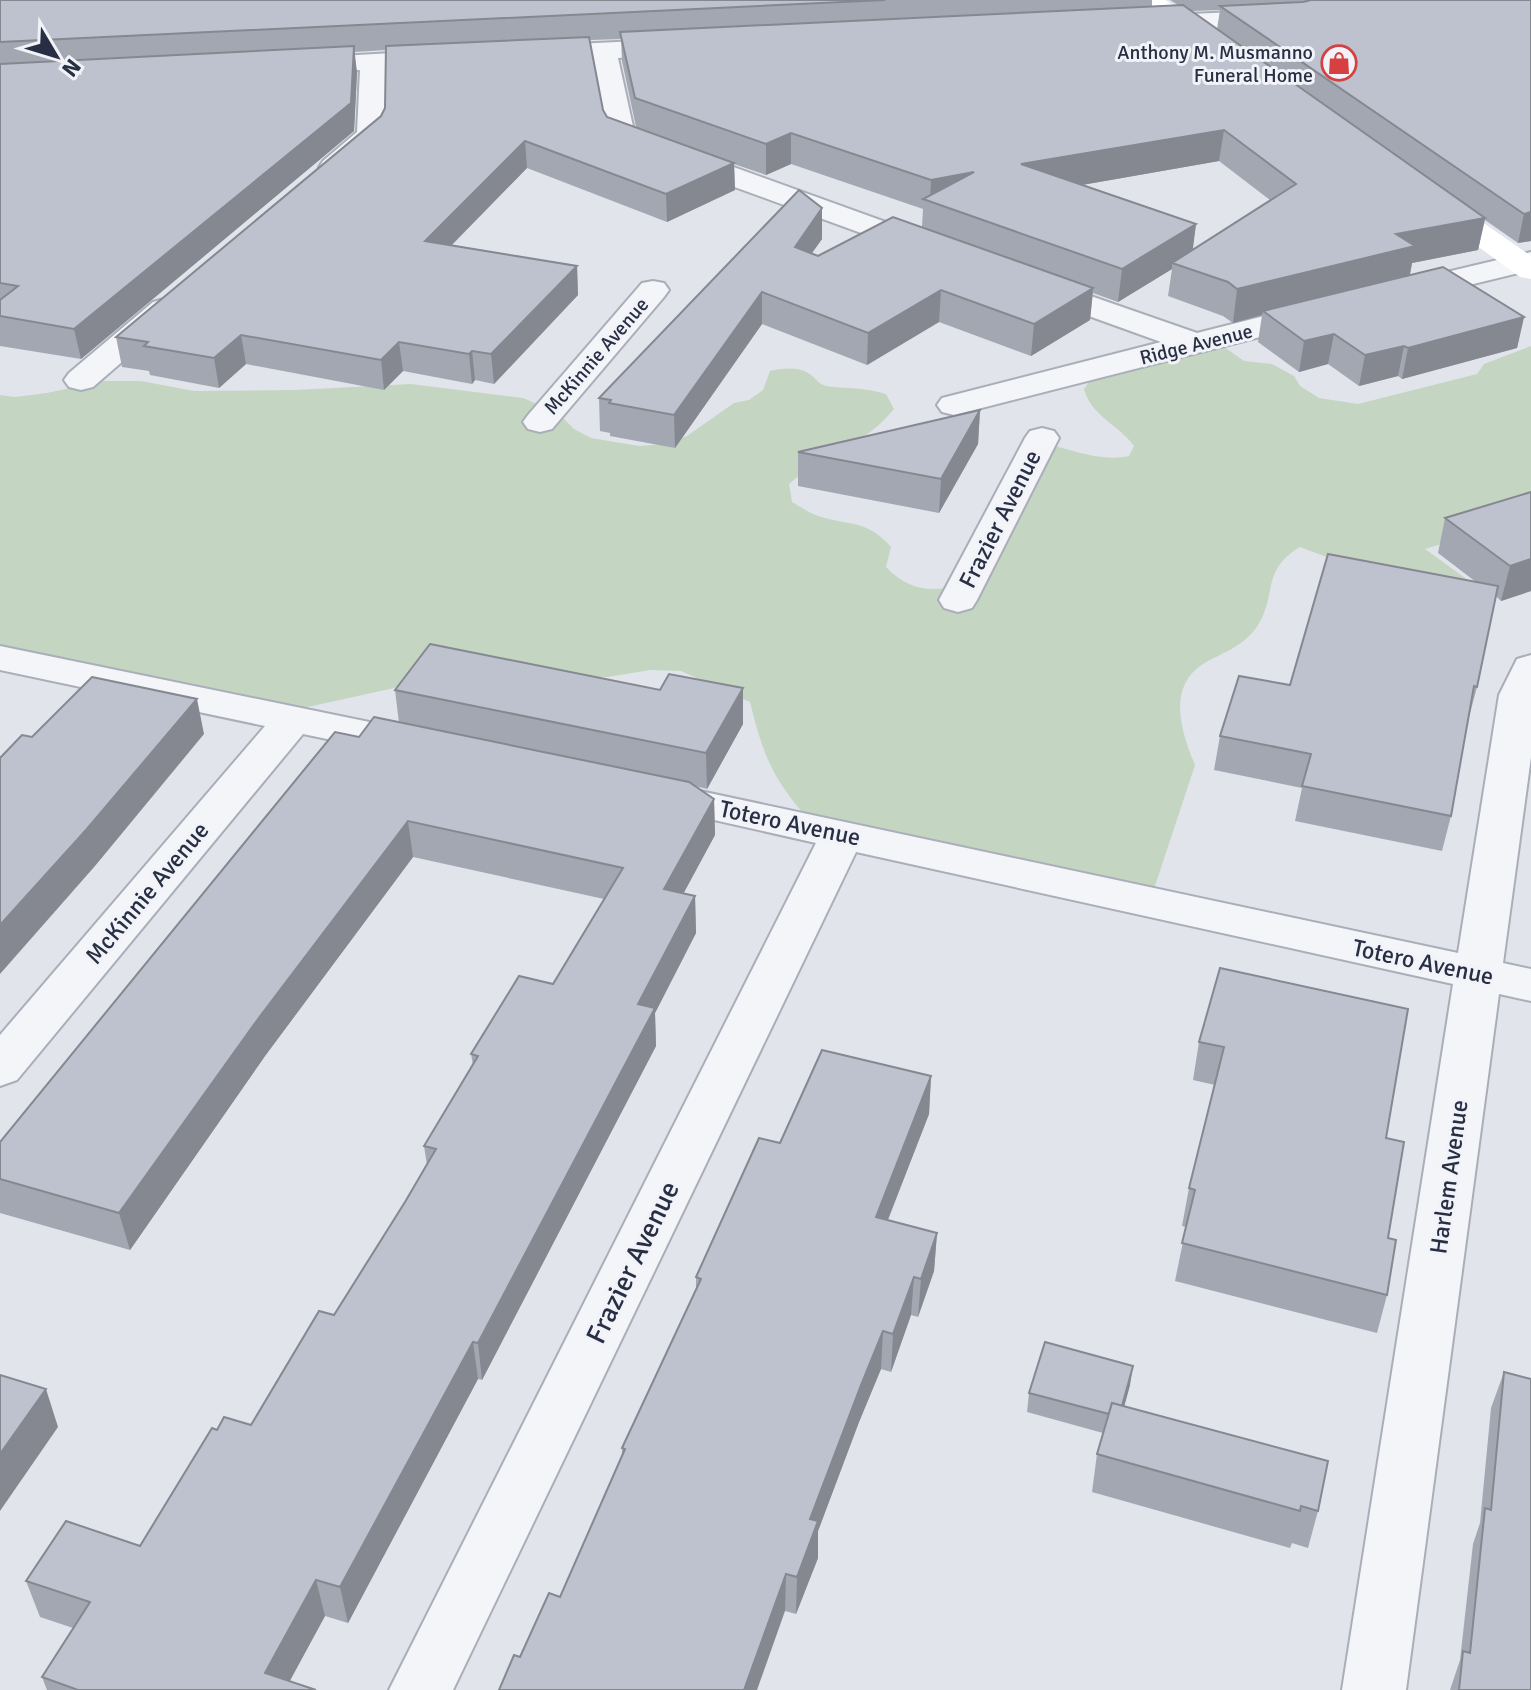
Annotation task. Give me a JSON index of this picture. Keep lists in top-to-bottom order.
{
  "streets": {
    "street": [
      "Ridge Avenue",
      "McKinnie Avenue",
      "Frazier Avenue",
      "Totero Avenue",
      "Harlem Avenue"
    ]
  },
  "crossings": [
    ["Frazier Avenue", "Totero Avenue"],
    ["Totero Avenue", "Harlem Avenue"]
  ],
  "places": {
    "shop": ["Anthony M. Musmanno Funeral Home"]
  },
  "north": "bottom right"
}
